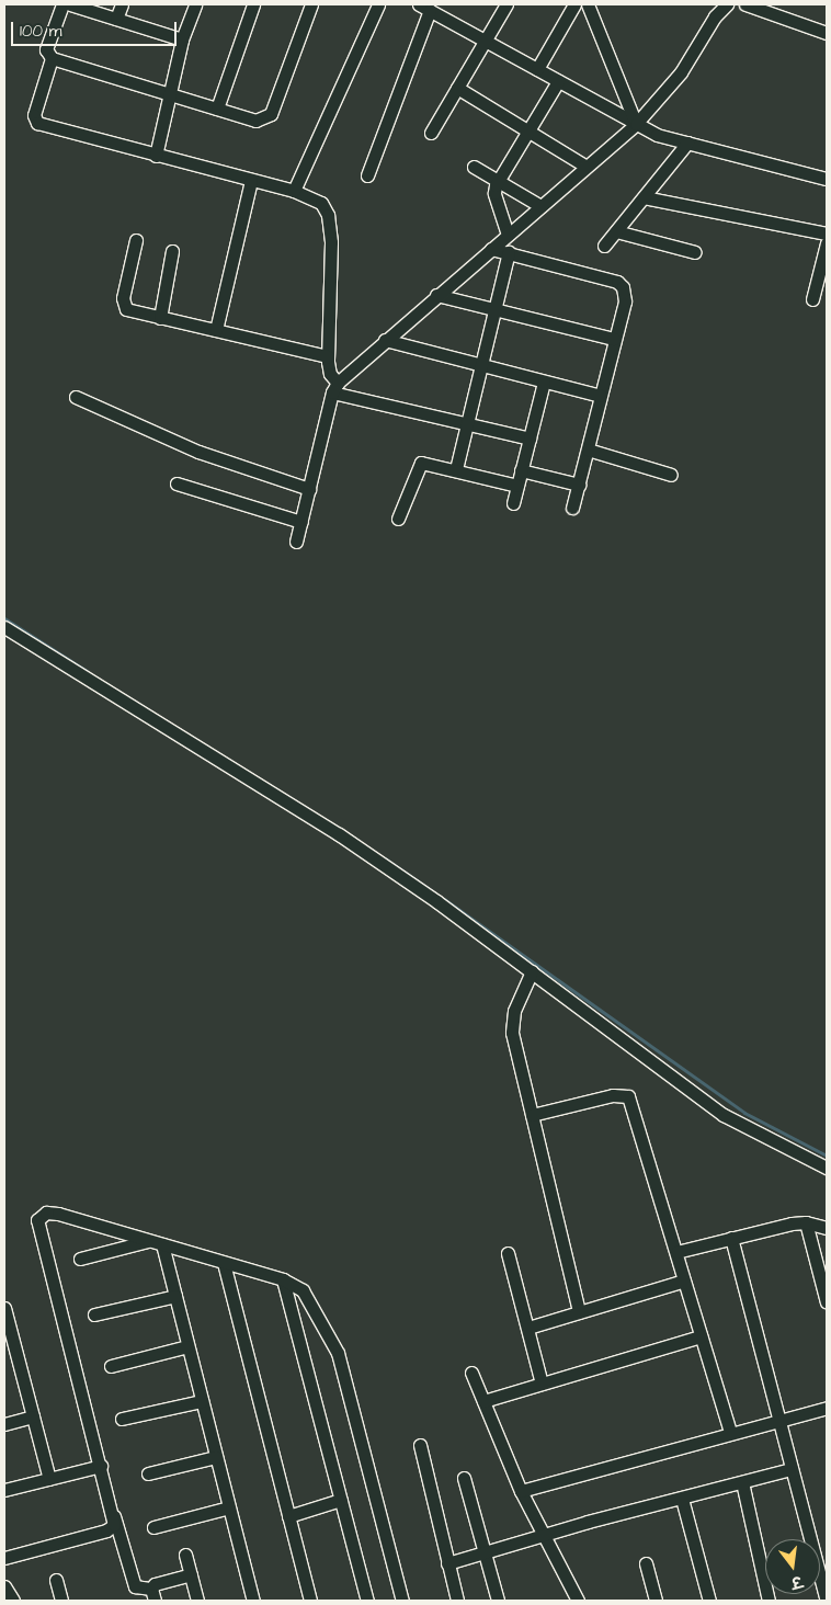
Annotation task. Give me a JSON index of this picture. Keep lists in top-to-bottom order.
{
  "scale_bar": "100 m",
  "north": "bottom"
}
